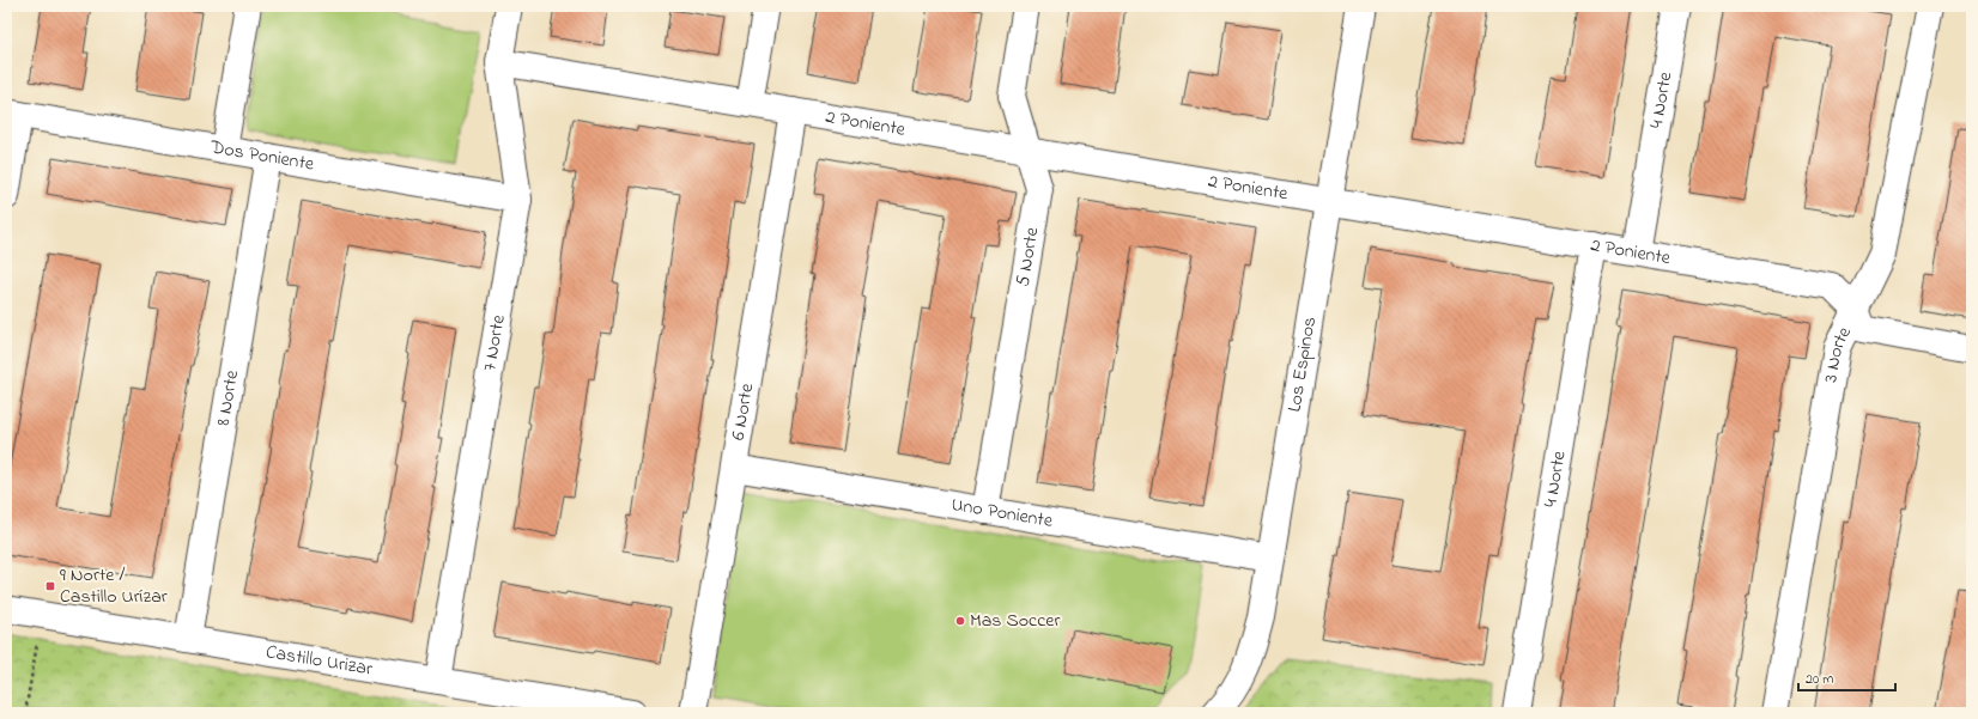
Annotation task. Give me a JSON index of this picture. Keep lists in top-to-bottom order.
{
  "streets": {
    "street": [
      "4 Norte",
      "2 Poniente",
      "Dos Poniente",
      "5 Norte",
      "7 Norte",
      "3 Norte",
      "Los Espinos",
      "8 Norte",
      "6 Norte",
      "Uno Poniente",
      "Castillo Urizar"
    ]
  },
  "crossings": [
    ["4 Norte", "2 Poniente"],
    ["2 Poniente", "5 Norte"],
    ["2 Poniente", "7 Norte"],
    ["2 Poniente", "3 Norte"],
    ["2 Poniente", "Los Espinos"],
    ["2 Poniente", "6 Norte"],
    ["Dos Poniente", "7 Norte"],
    ["Dos Poniente", "8 Norte"],
    ["5 Norte", "Uno Poniente"],
    ["7 Norte", "Castillo Urizar"],
    ["Los Espinos", "Uno Poniente"],
    ["8 Norte", "Castillo Urizar"],
    ["6 Norte", "Uno Poniente"]
  ],
  "places": {
    "transit": ["9 Norte / Castillo Urízar"],
    "other": ["Mas Soccer"]
  },
  "scale_bar": "20 m"
}
